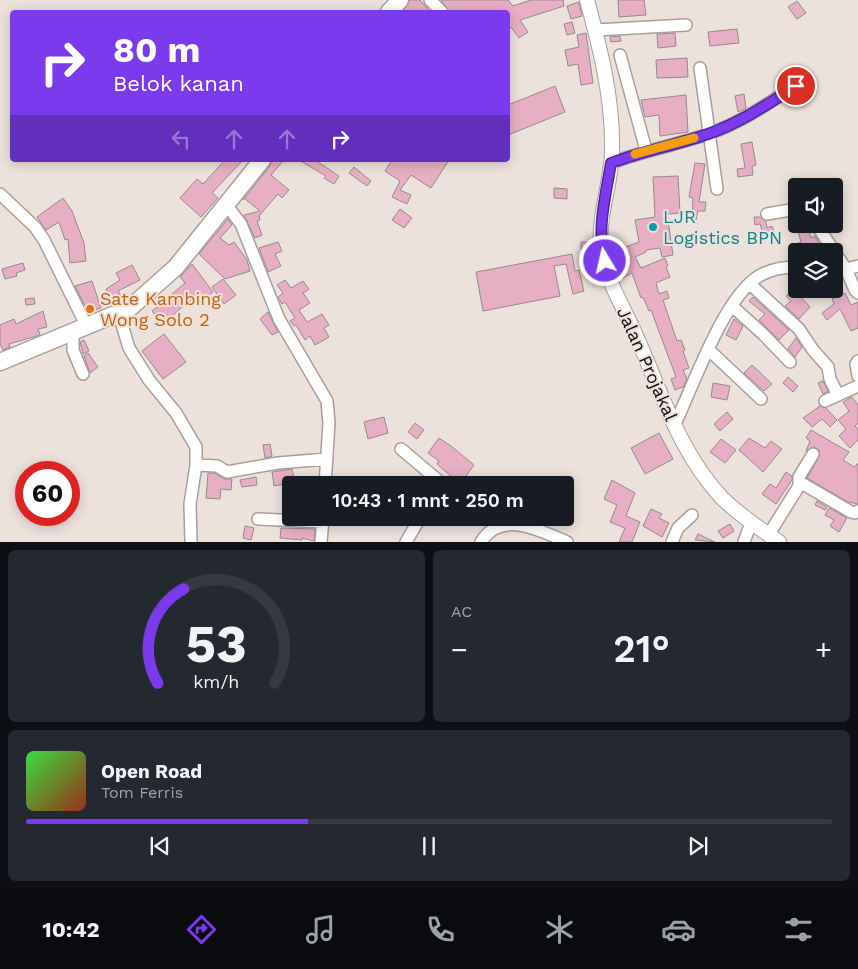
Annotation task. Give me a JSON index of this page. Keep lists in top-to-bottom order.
{
  "streets": {
    "main road": ["Jalan Projakal"]
  },
  "places": ["LJR Logistics BPN", "Sate Kambing Wong Solo 2"],
  "page": {
    "turn": ["80 m", "Belok kanan"],
    "limit": "60",
    "trip": "10:43 · 1 mnt · 250 m",
    "tile": "AC",
    "heat": ["−", "21°", "+"],
    "song": ["Open Road", "Tom Ferris"],
    "tabs": "10:42",
    "gauge": ["53", "km/h"]
  }
}
